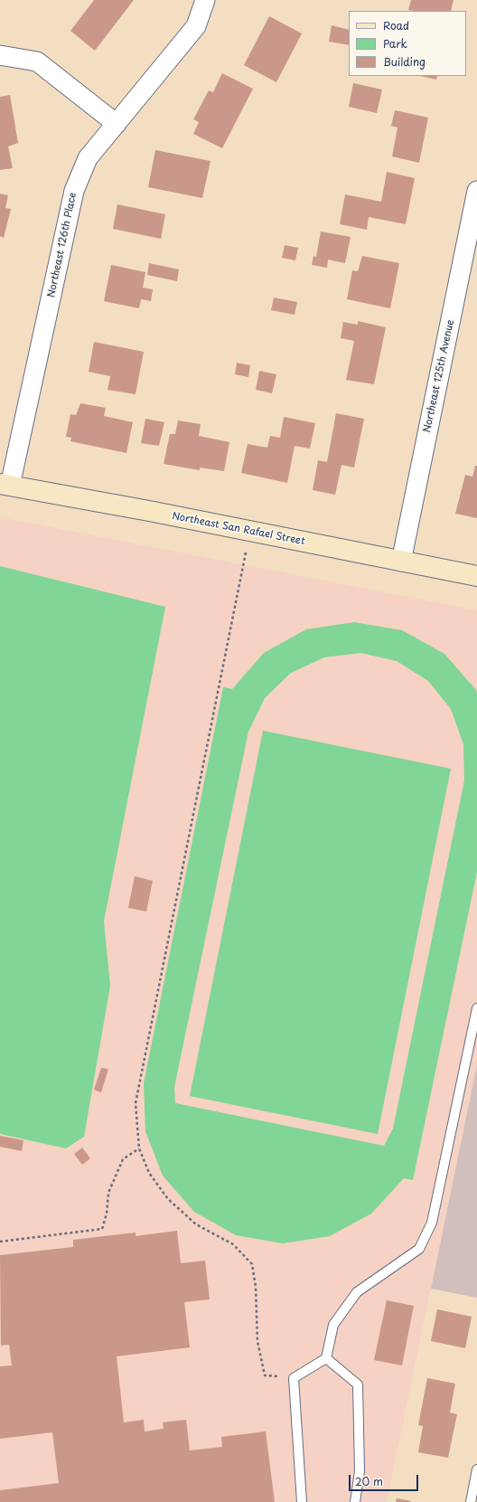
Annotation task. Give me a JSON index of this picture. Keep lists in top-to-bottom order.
{
  "streets": {
    "street": ["Northeast 126th Place", "Northeast 125th Avenue", "Northeast San Rafael Street"]
  },
  "crossings": [
    ["Northeast 126th Place", "Northeast San Rafael Street"],
    ["Northeast 125th Avenue", "Northeast San Rafael Street"]
  ],
  "legend": ["Road", "Park", "Building"],
  "scale_bar": "20 m"
}
